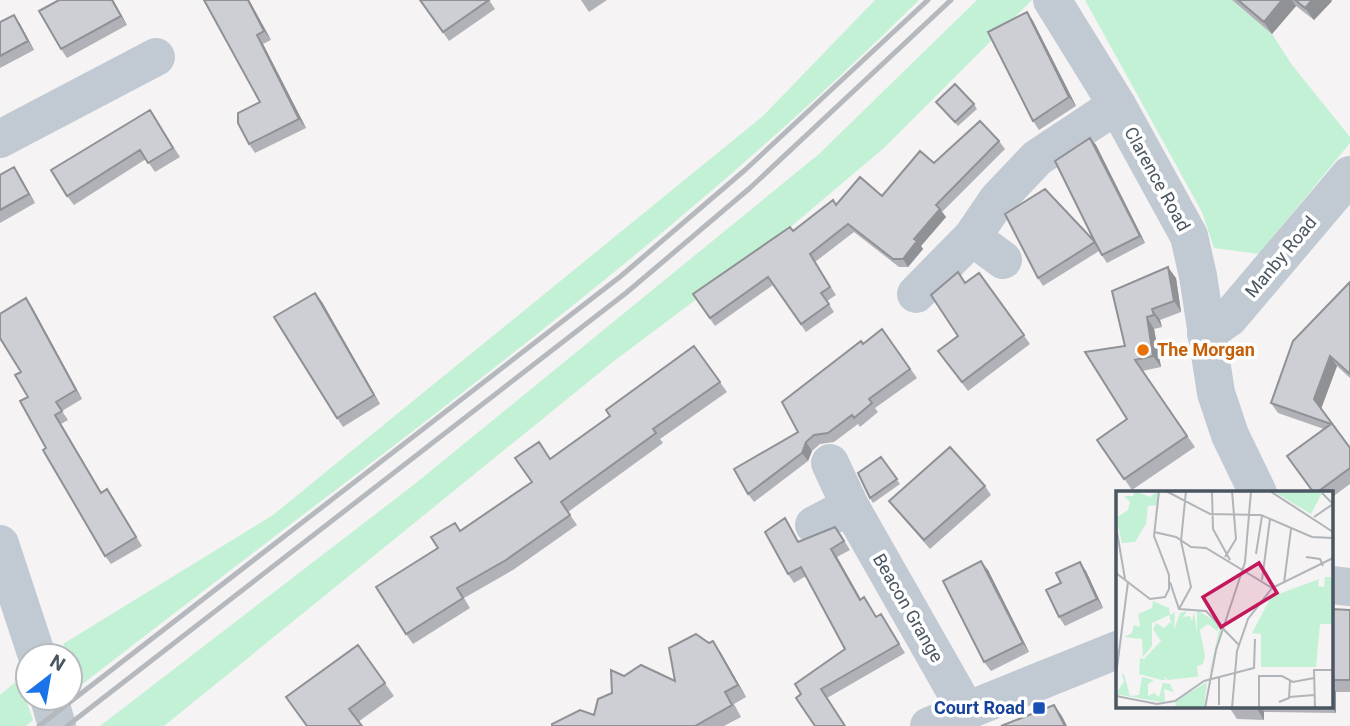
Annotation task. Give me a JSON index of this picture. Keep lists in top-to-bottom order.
{
  "streets": {
    "street": ["Clarence Road", "Manby Road", "Beacon Grange"]
  },
  "crossings": [
    ["Clarence Road", "Manby Road"]
  ],
  "places": {
    "other": ["The Morgan"],
    "transit": ["Court Road"]
  },
  "north": "top right"
}
